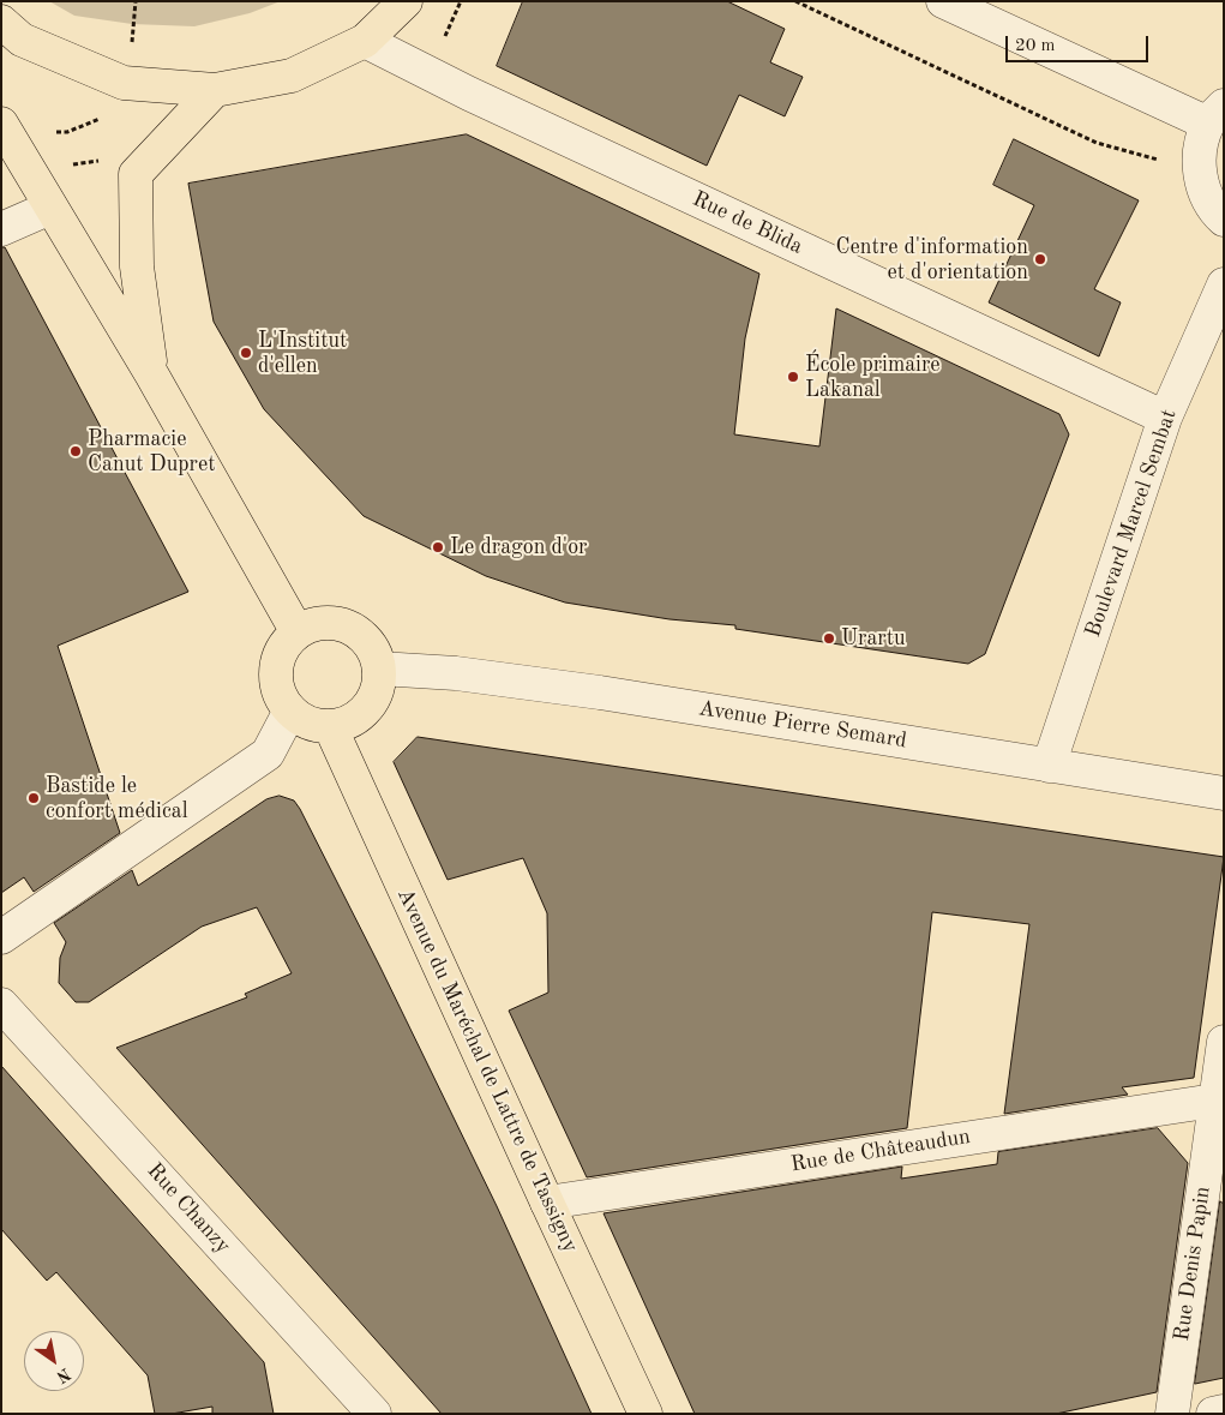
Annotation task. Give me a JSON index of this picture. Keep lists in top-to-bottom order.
{
  "streets": {
    "main road": ["Avenue du Maréchal de Lattre de Tassigny"],
    "street": [
      "Rue de Blida",
      "Boulevard Marcel Sembat",
      "Avenue Pierre Semard",
      "Rue de Châteaudun",
      "Rue Chanzy",
      "Rue Denis Papin"
    ]
  },
  "crossings": [
    ["Rue de Blida", "Boulevard Marcel Sembat"],
    ["Boulevard Marcel Sembat", "Avenue Pierre Semard"],
    ["Avenue Pierre Semard", "Avenue du Maréchal de Lattre de Tassigny"],
    ["Avenue du Maréchal de Lattre de Tassigny", "Rue de Châteaudun"],
    ["Rue de Châteaudun", "Rue Denis Papin"]
  ],
  "places": [
    "Centre d'information et d'orientation",
    "L'Institut d'ellen",
    "École primaire Lakanal",
    "Pharmacie Canut Dupret",
    "Le dragon d'or",
    "Urartu",
    "Bastide le confort médical"
  ],
  "scale_bar": "20 m",
  "north": "bottom right"
}
